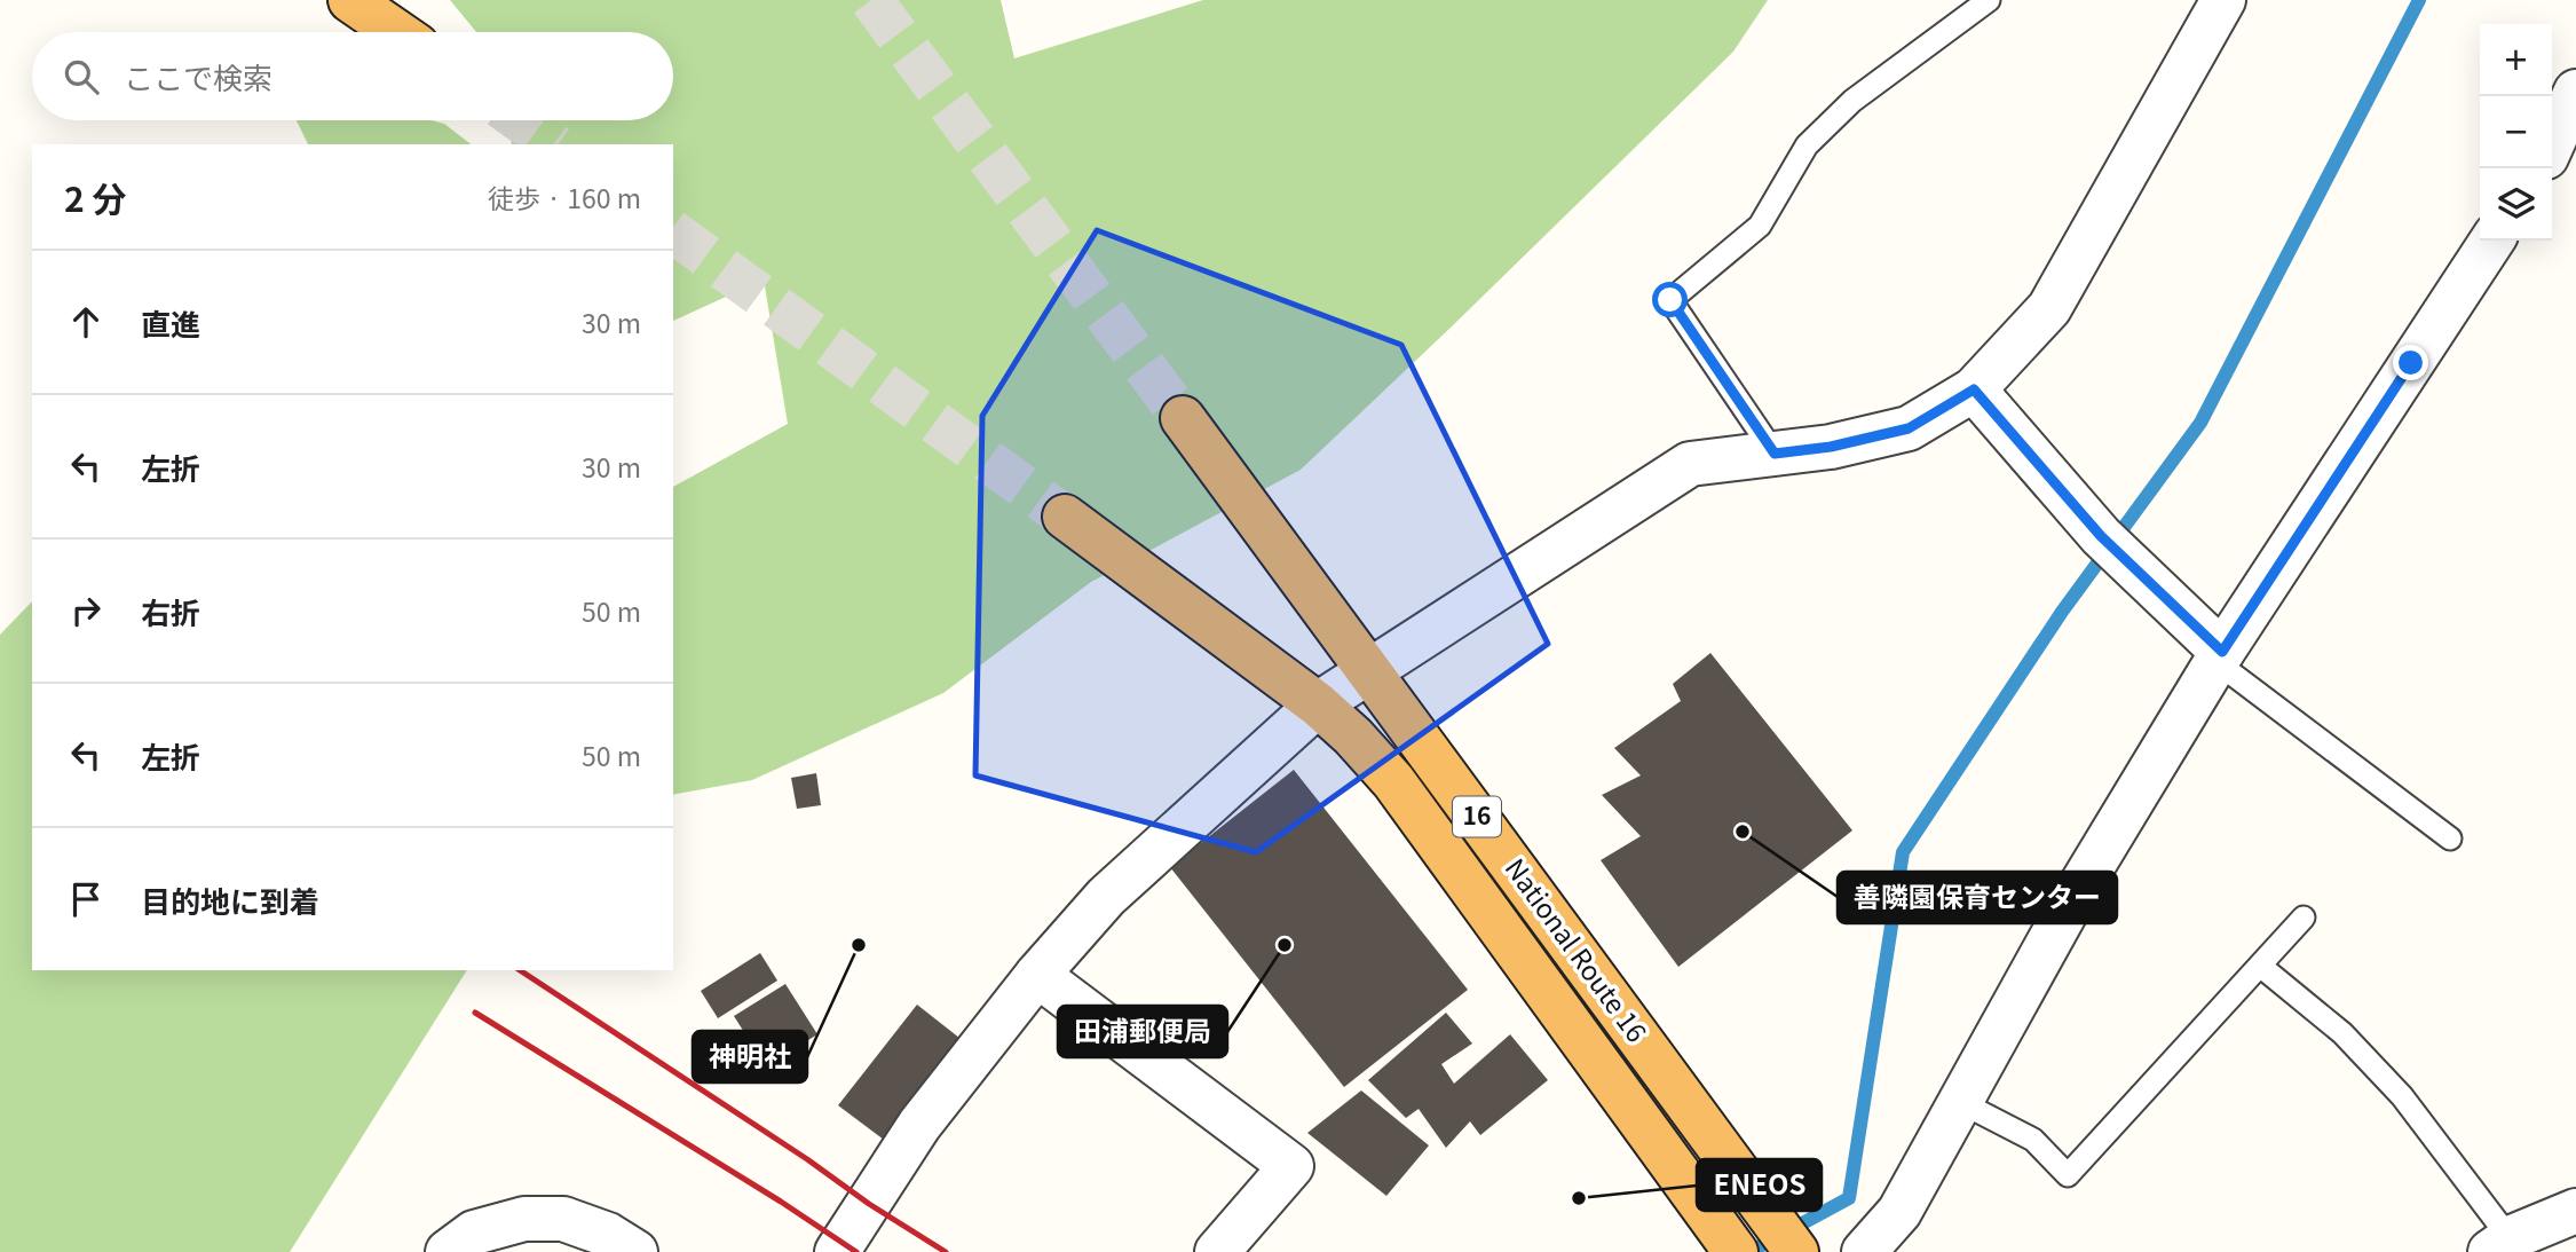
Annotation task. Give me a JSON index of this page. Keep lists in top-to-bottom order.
{
  "streets": {
    "highway": ["16", "National Route 16"]
  },
  "places": [
    "善隣園保育センター",
    "神明社",
    "田浦郵便局",
    "ENEOS"
  ],
  "page": {
    "map_buttons": ["+", "−"],
    "search": "ここで検索",
    "heading": ["2 分", "徒歩 · 160 m"],
    "list": [
      ["直進", "30 m"],
      ["左折", "30 m"],
      ["右折", "50 m"],
      ["左折", "50 m"],
      "目的地に到着"
    ]
  }
}
